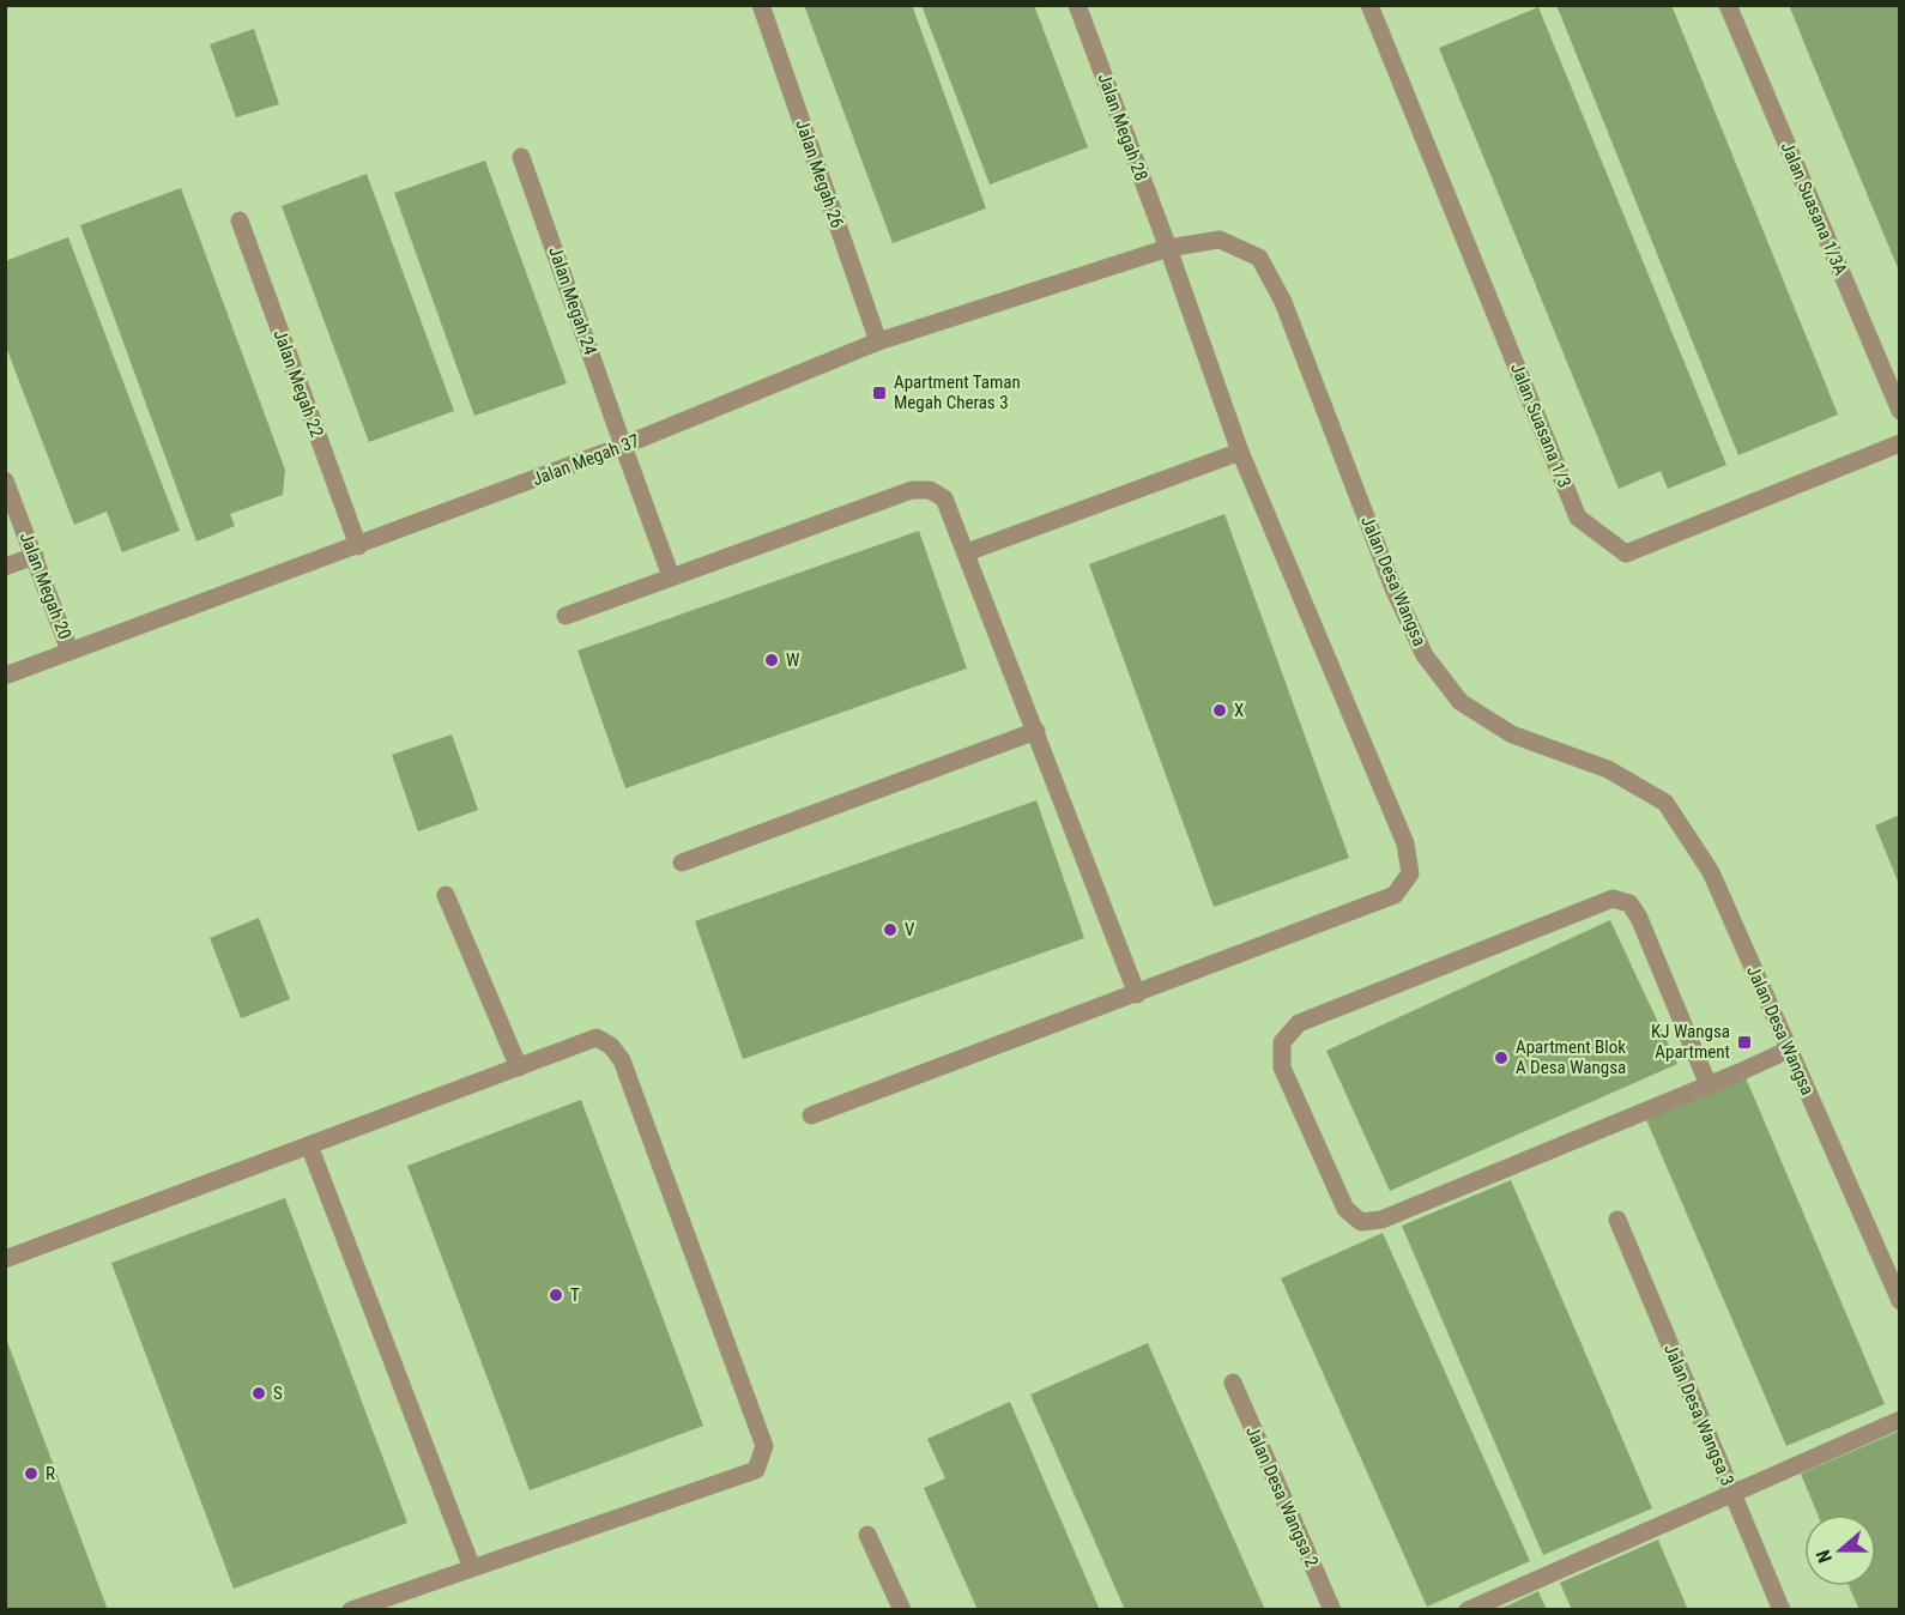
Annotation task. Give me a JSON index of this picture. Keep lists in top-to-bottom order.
{
  "streets": {
    "street": [
      "Jalan Megah 28",
      "Jalan Megah 26",
      "Jalan Suasana 1/3A",
      "Jalan Megah 24",
      "Jalan Megah 22",
      "Jalan Suasana 1/3",
      "Jalan Megah 37",
      "Jalan Desa Wangsa",
      "Jalan Megah 20",
      "Jalan Desa Wangsa 3",
      "Jalan Desa Wangsa 2"
    ]
  },
  "crossings": [
    ["Jalan Megah 28", "Jalan Megah 37"],
    ["Jalan Megah 28", "Jalan Desa Wangsa"],
    ["Jalan Megah 26", "Jalan Megah 37"],
    ["Jalan Megah 24", "Jalan Megah 37"],
    ["Jalan Megah 22", "Jalan Megah 37"],
    ["Jalan Megah 37", "Jalan Desa Wangsa"],
    ["Jalan Megah 37", "Jalan Megah 20"]
  ],
  "places": {
    "transit": ["Apartment Taman Megah Cheras 3", "KJ Wangsa Apartment"],
    "other": [
      "W",
      "X",
      "V",
      "Apartment Blok A Desa Wangsa",
      "T",
      "S",
      "R"
    ]
  },
  "north": "left"
}
